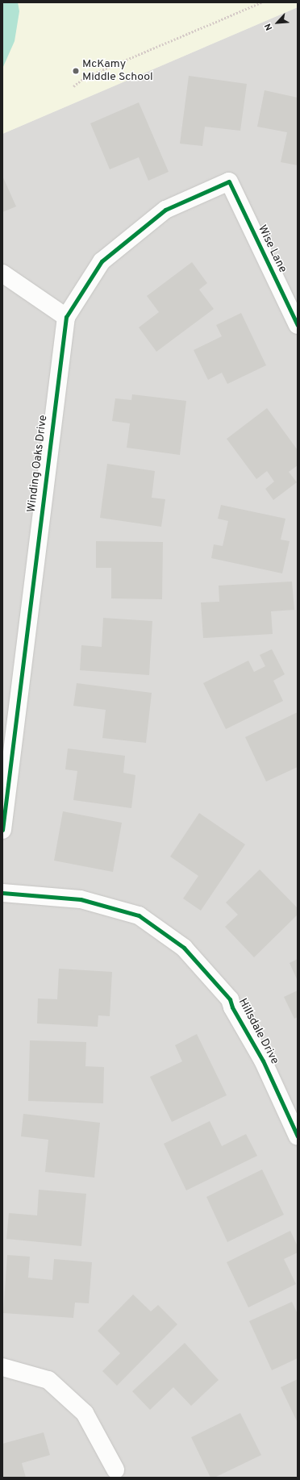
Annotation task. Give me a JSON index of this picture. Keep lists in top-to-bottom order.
{
  "streets": {
    "street": ["Wise Lane", "Winding Oaks Drive", "Hillsdale Drive"]
  },
  "crossings": [
    ["Wise Lane", "Winding Oaks Drive"]
  ],
  "places": ["McKamy Middle School"],
  "north": "bottom left"
}
